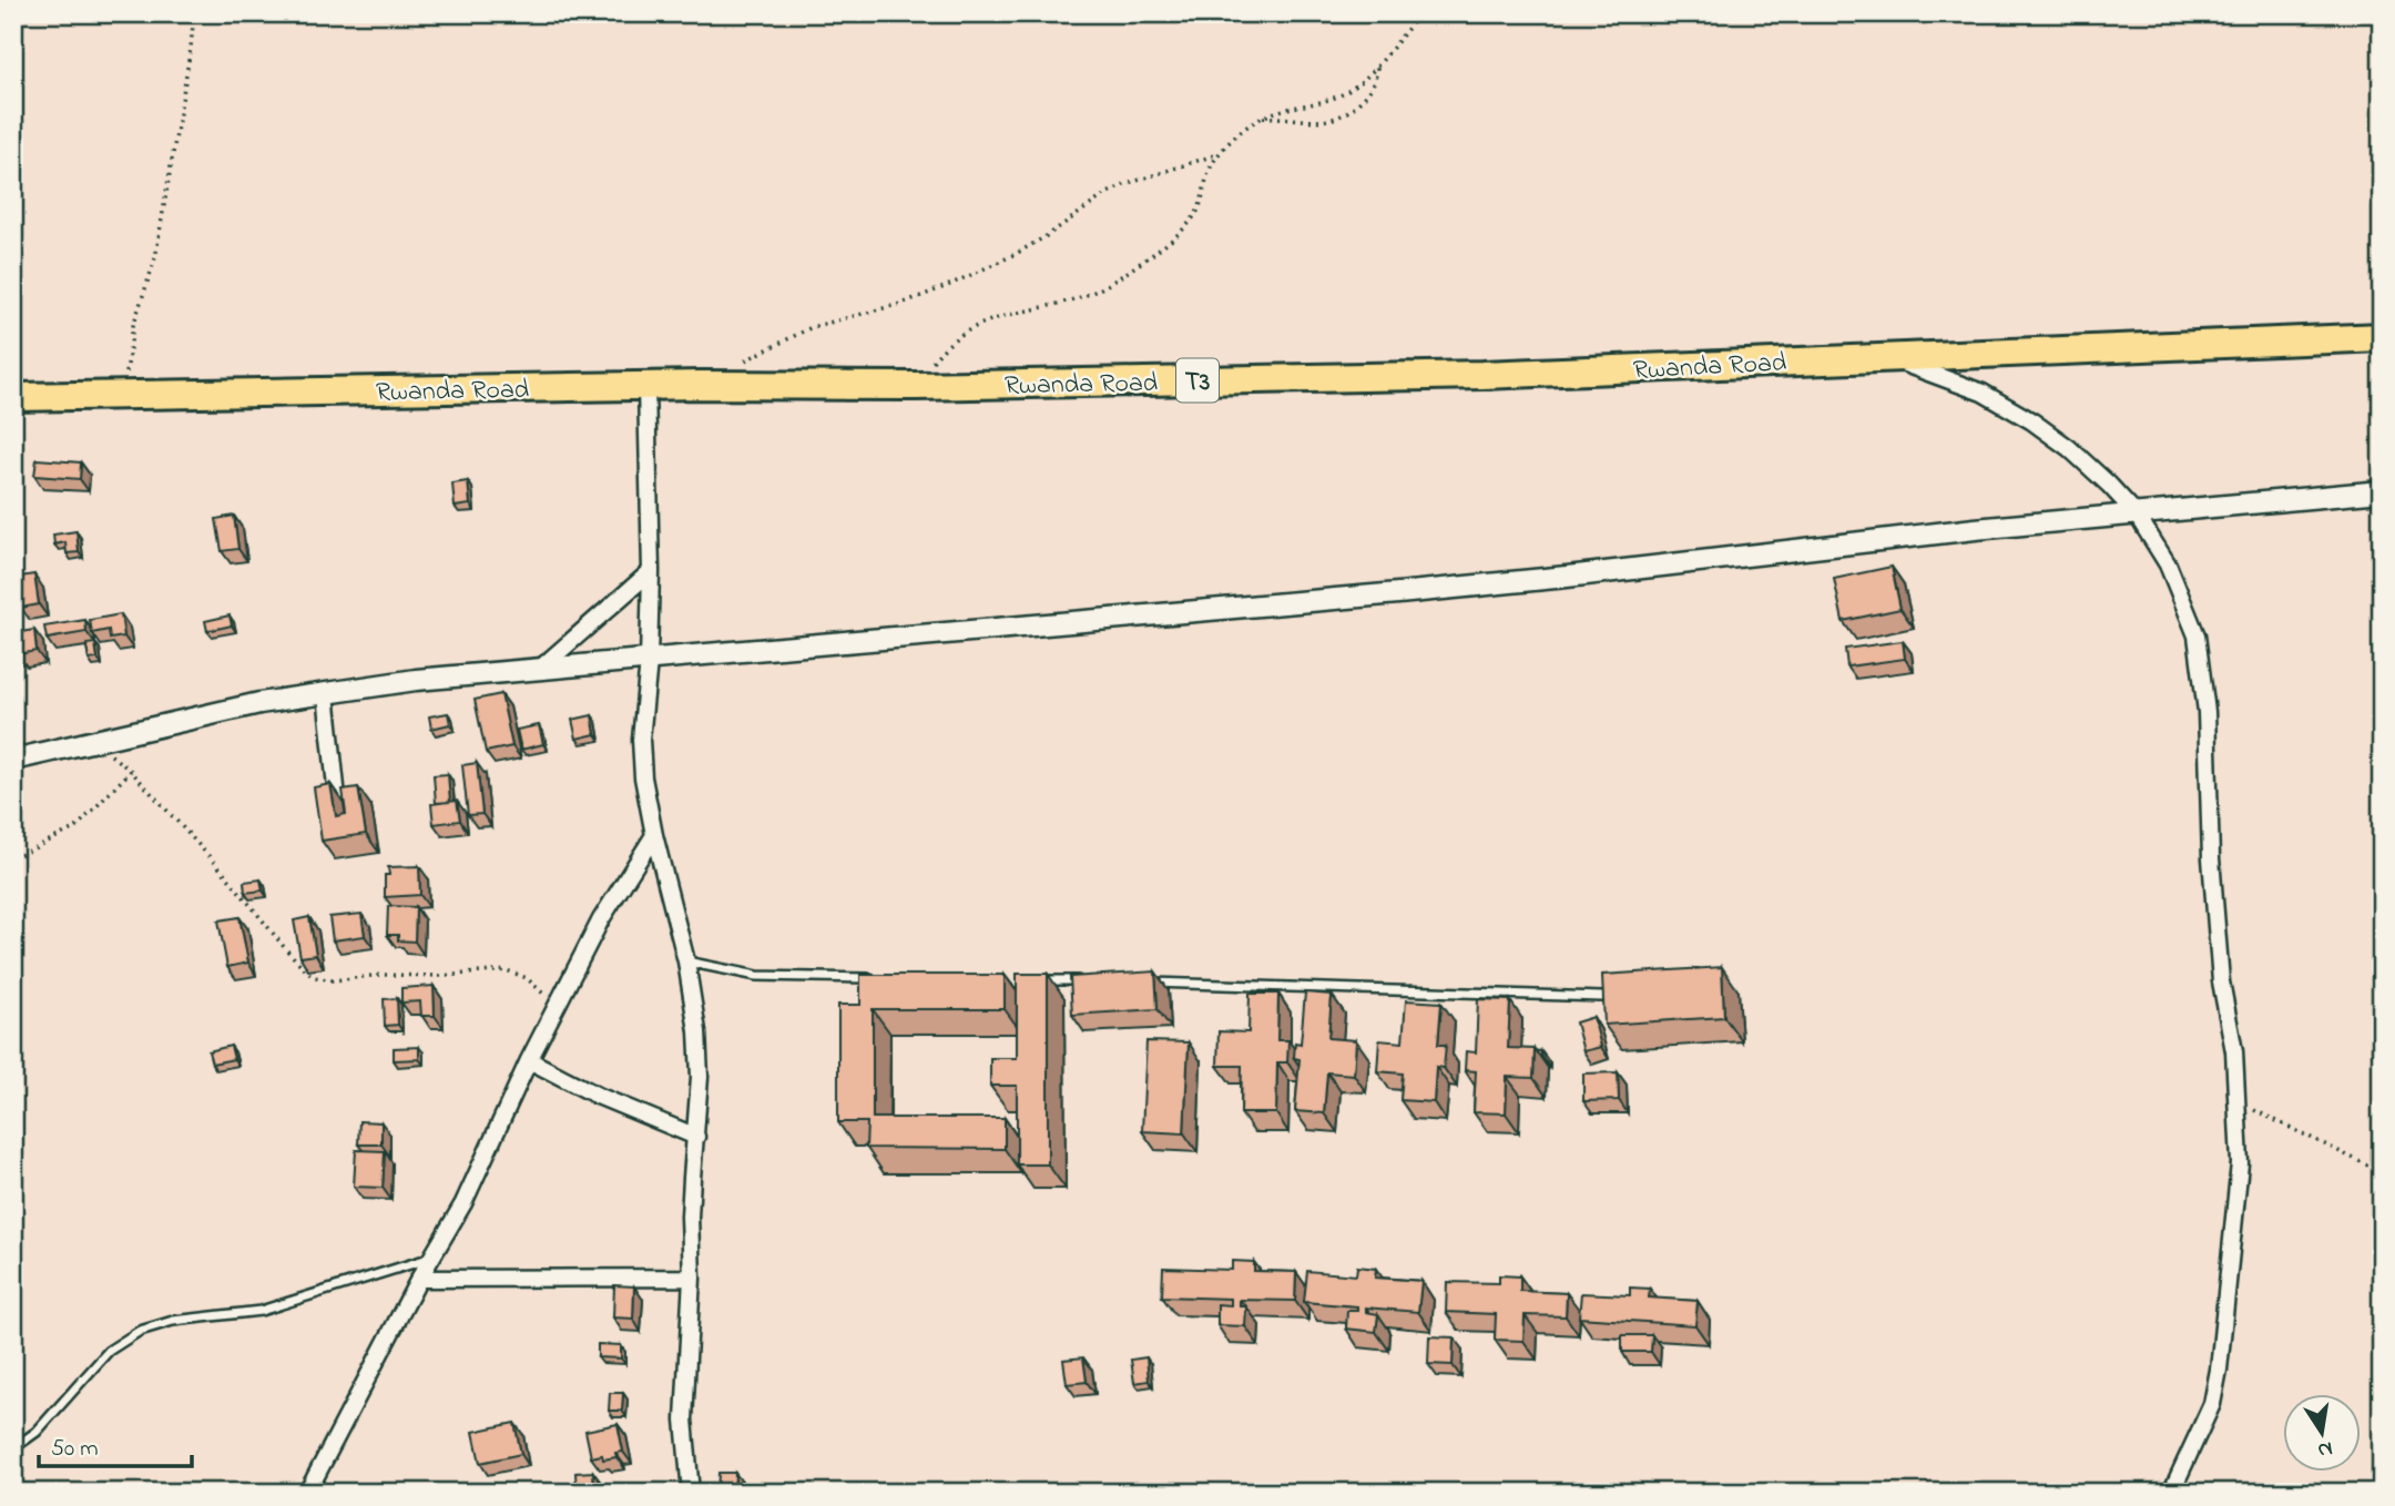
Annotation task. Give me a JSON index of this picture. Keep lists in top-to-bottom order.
{
  "streets": {
    "highway": ["Rwanda Road", "T3"]
  },
  "scale_bar": "50 m",
  "north": "bottom"
}
